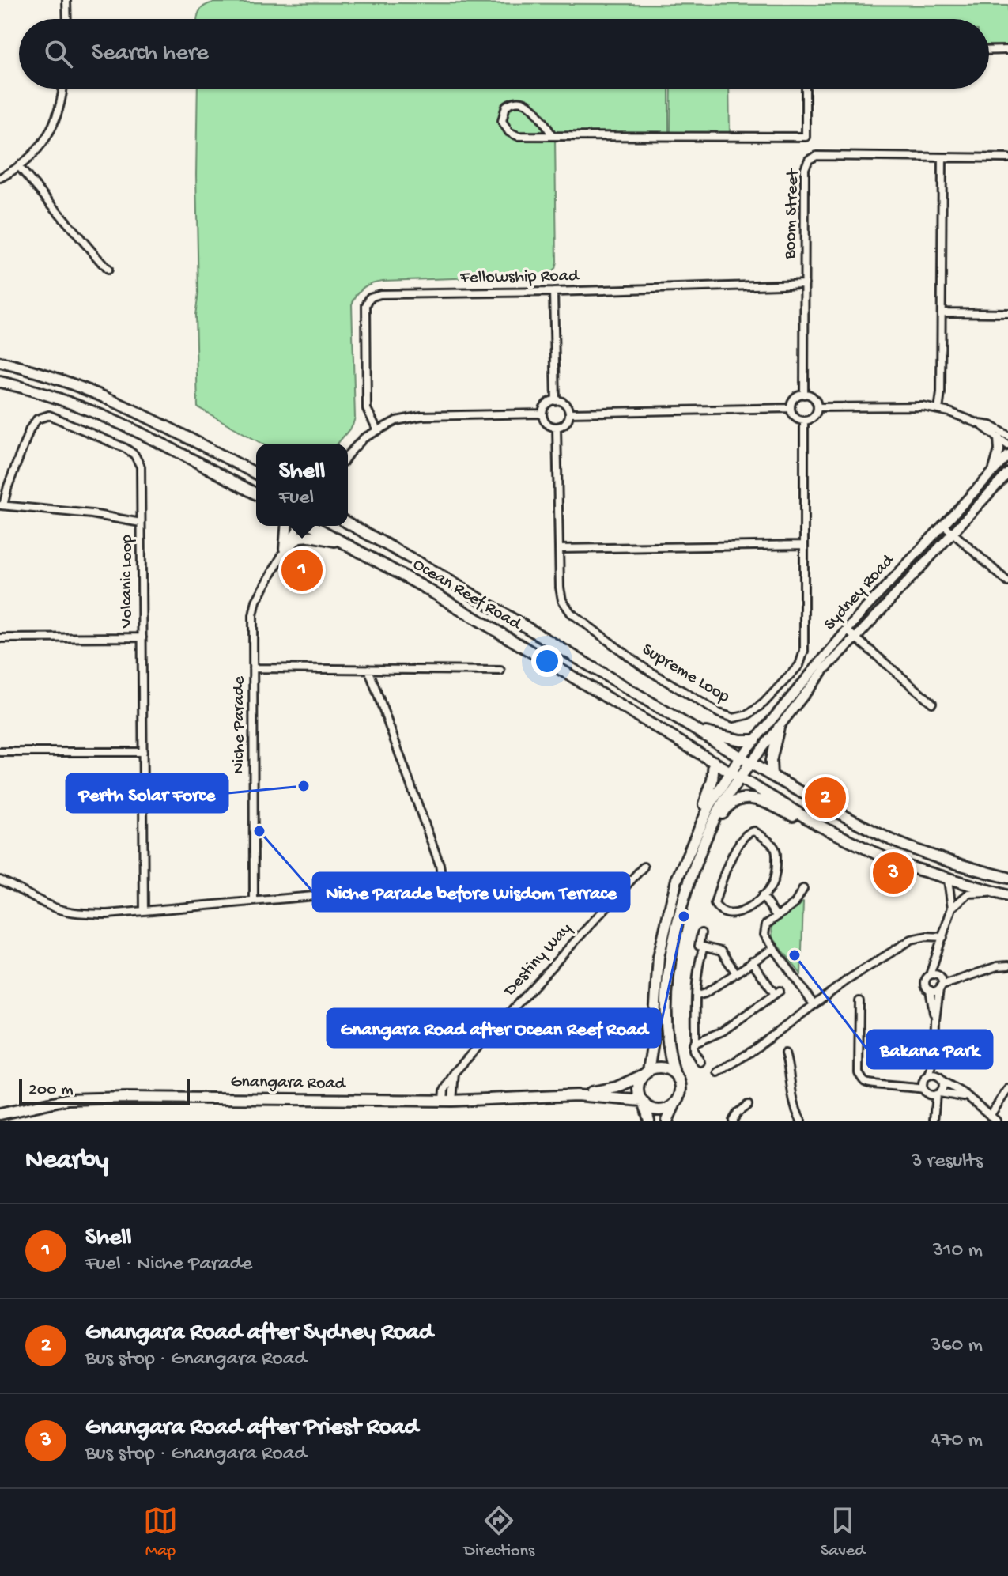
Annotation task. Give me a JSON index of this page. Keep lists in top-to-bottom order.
{
  "streets": {
    "main road": ["Ocean Reef Road", "Gnangara Road"],
    "street": [
      "Boom Street",
      "Fellowship Road",
      "Volcanic Loop",
      "Sydney Road",
      "Supreme Loop",
      "Niche Parade",
      "Destiny Way"
    ]
  },
  "crossings": [
    ["Boom Street", "Fellowship Road"],
    ["Boom Street", "Supreme Loop"],
    ["Sydney Road", "Ocean Reef Road"],
    ["Destiny Way", "Gnangara Road"]
  ],
  "places": [
    "Perth Solar Force",
    "Niche Parade before Wisdom Terrace",
    "Gnangara Road after Ocean Reef Road",
    "Bakana Park"
  ],
  "scale_bar": "200 m",
  "page": {
    "search": "Search here",
    "popup": ["Shell", "Fuel"],
    "pins": ["1", "2", "3"],
    "scale": "200 m",
    "heading": ["Nearby", "3 results"],
    "list": [
      {
        "mark": "1",
        "name": "Shell",
        "note": "Fuel · Niche Parade",
        "value": "310 m"
      },
      {
        "mark": "2",
        "name": "Gnangara Road after Sydney Road",
        "note": "Bus stop · Gnangara Road",
        "value": "360 m"
      },
      {
        "mark": "3",
        "name": "Gnangara Road after Priest Road",
        "note": "Bus stop · Gnangara Road",
        "value": "470 m"
      }
    ],
    "nav": ["Map", "Directions", "Saved"]
  }
}
